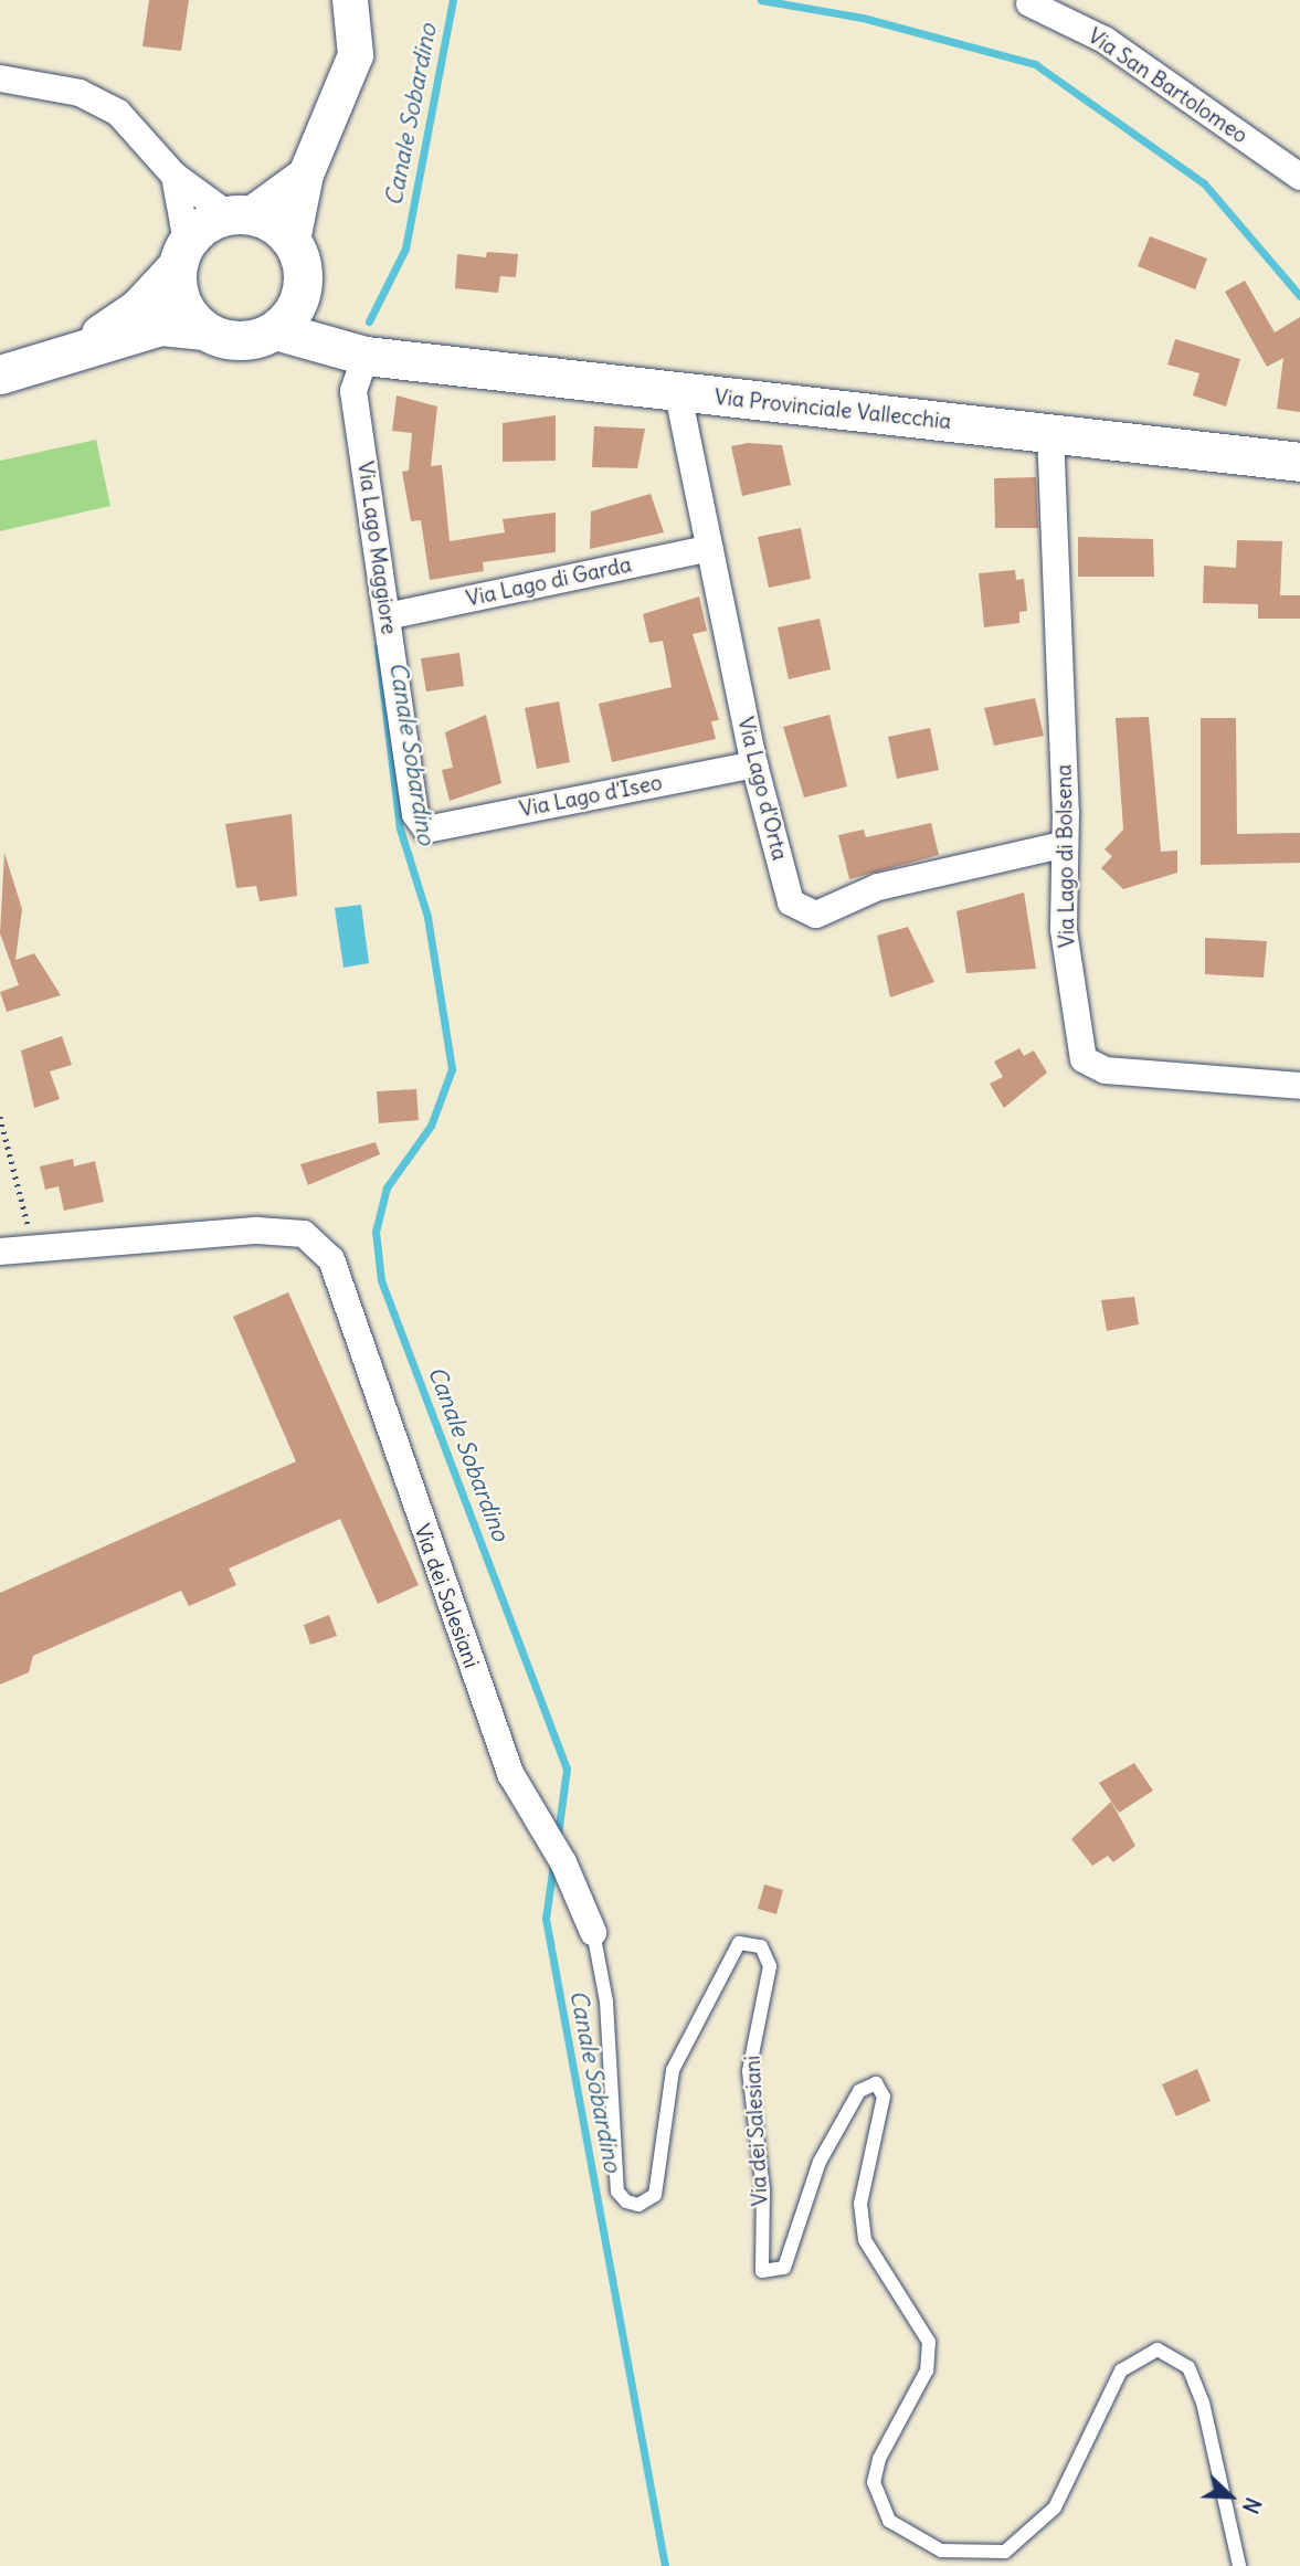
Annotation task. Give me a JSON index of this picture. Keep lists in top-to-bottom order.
{
  "streets": {
    "main road": ["Via Provinciale Vallecchia"],
    "street": [
      "Via San Bartolomeo",
      "Via Lago Maggiore",
      "Via Lago di Garda",
      "Via Lago d'Orta",
      "Via Lago d'Iseo",
      "Via Lago di Bolsena",
      "Via dei Salesiani"
    ]
  },
  "crossings": [
    ["Via Provinciale Vallecchia", "Via Lago Maggiore"],
    ["Via Provinciale Vallecchia", "Via Lago d'Orta"],
    ["Via Provinciale Vallecchia", "Via Lago di Bolsena"],
    ["Via Lago Maggiore", "Via Lago di Garda"],
    ["Via Lago Maggiore", "Via Lago d'Iseo"],
    ["Via Lago di Garda", "Via Lago d'Orta"],
    ["Via Lago d'Orta", "Via Lago d'Iseo"],
    ["Via Lago d'Orta", "Via Lago di Bolsena"]
  ],
  "water": ["Canale Sobardino"],
  "north": "bottom right"
}
